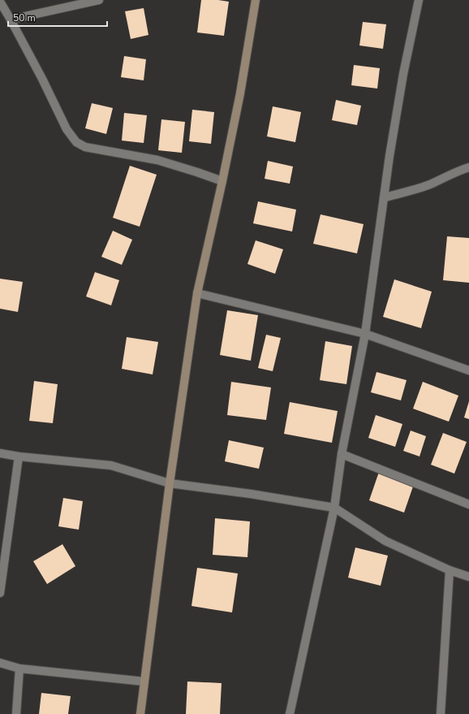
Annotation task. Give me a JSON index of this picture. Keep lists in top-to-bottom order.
{
  "scale_bar": "50 m"
}
